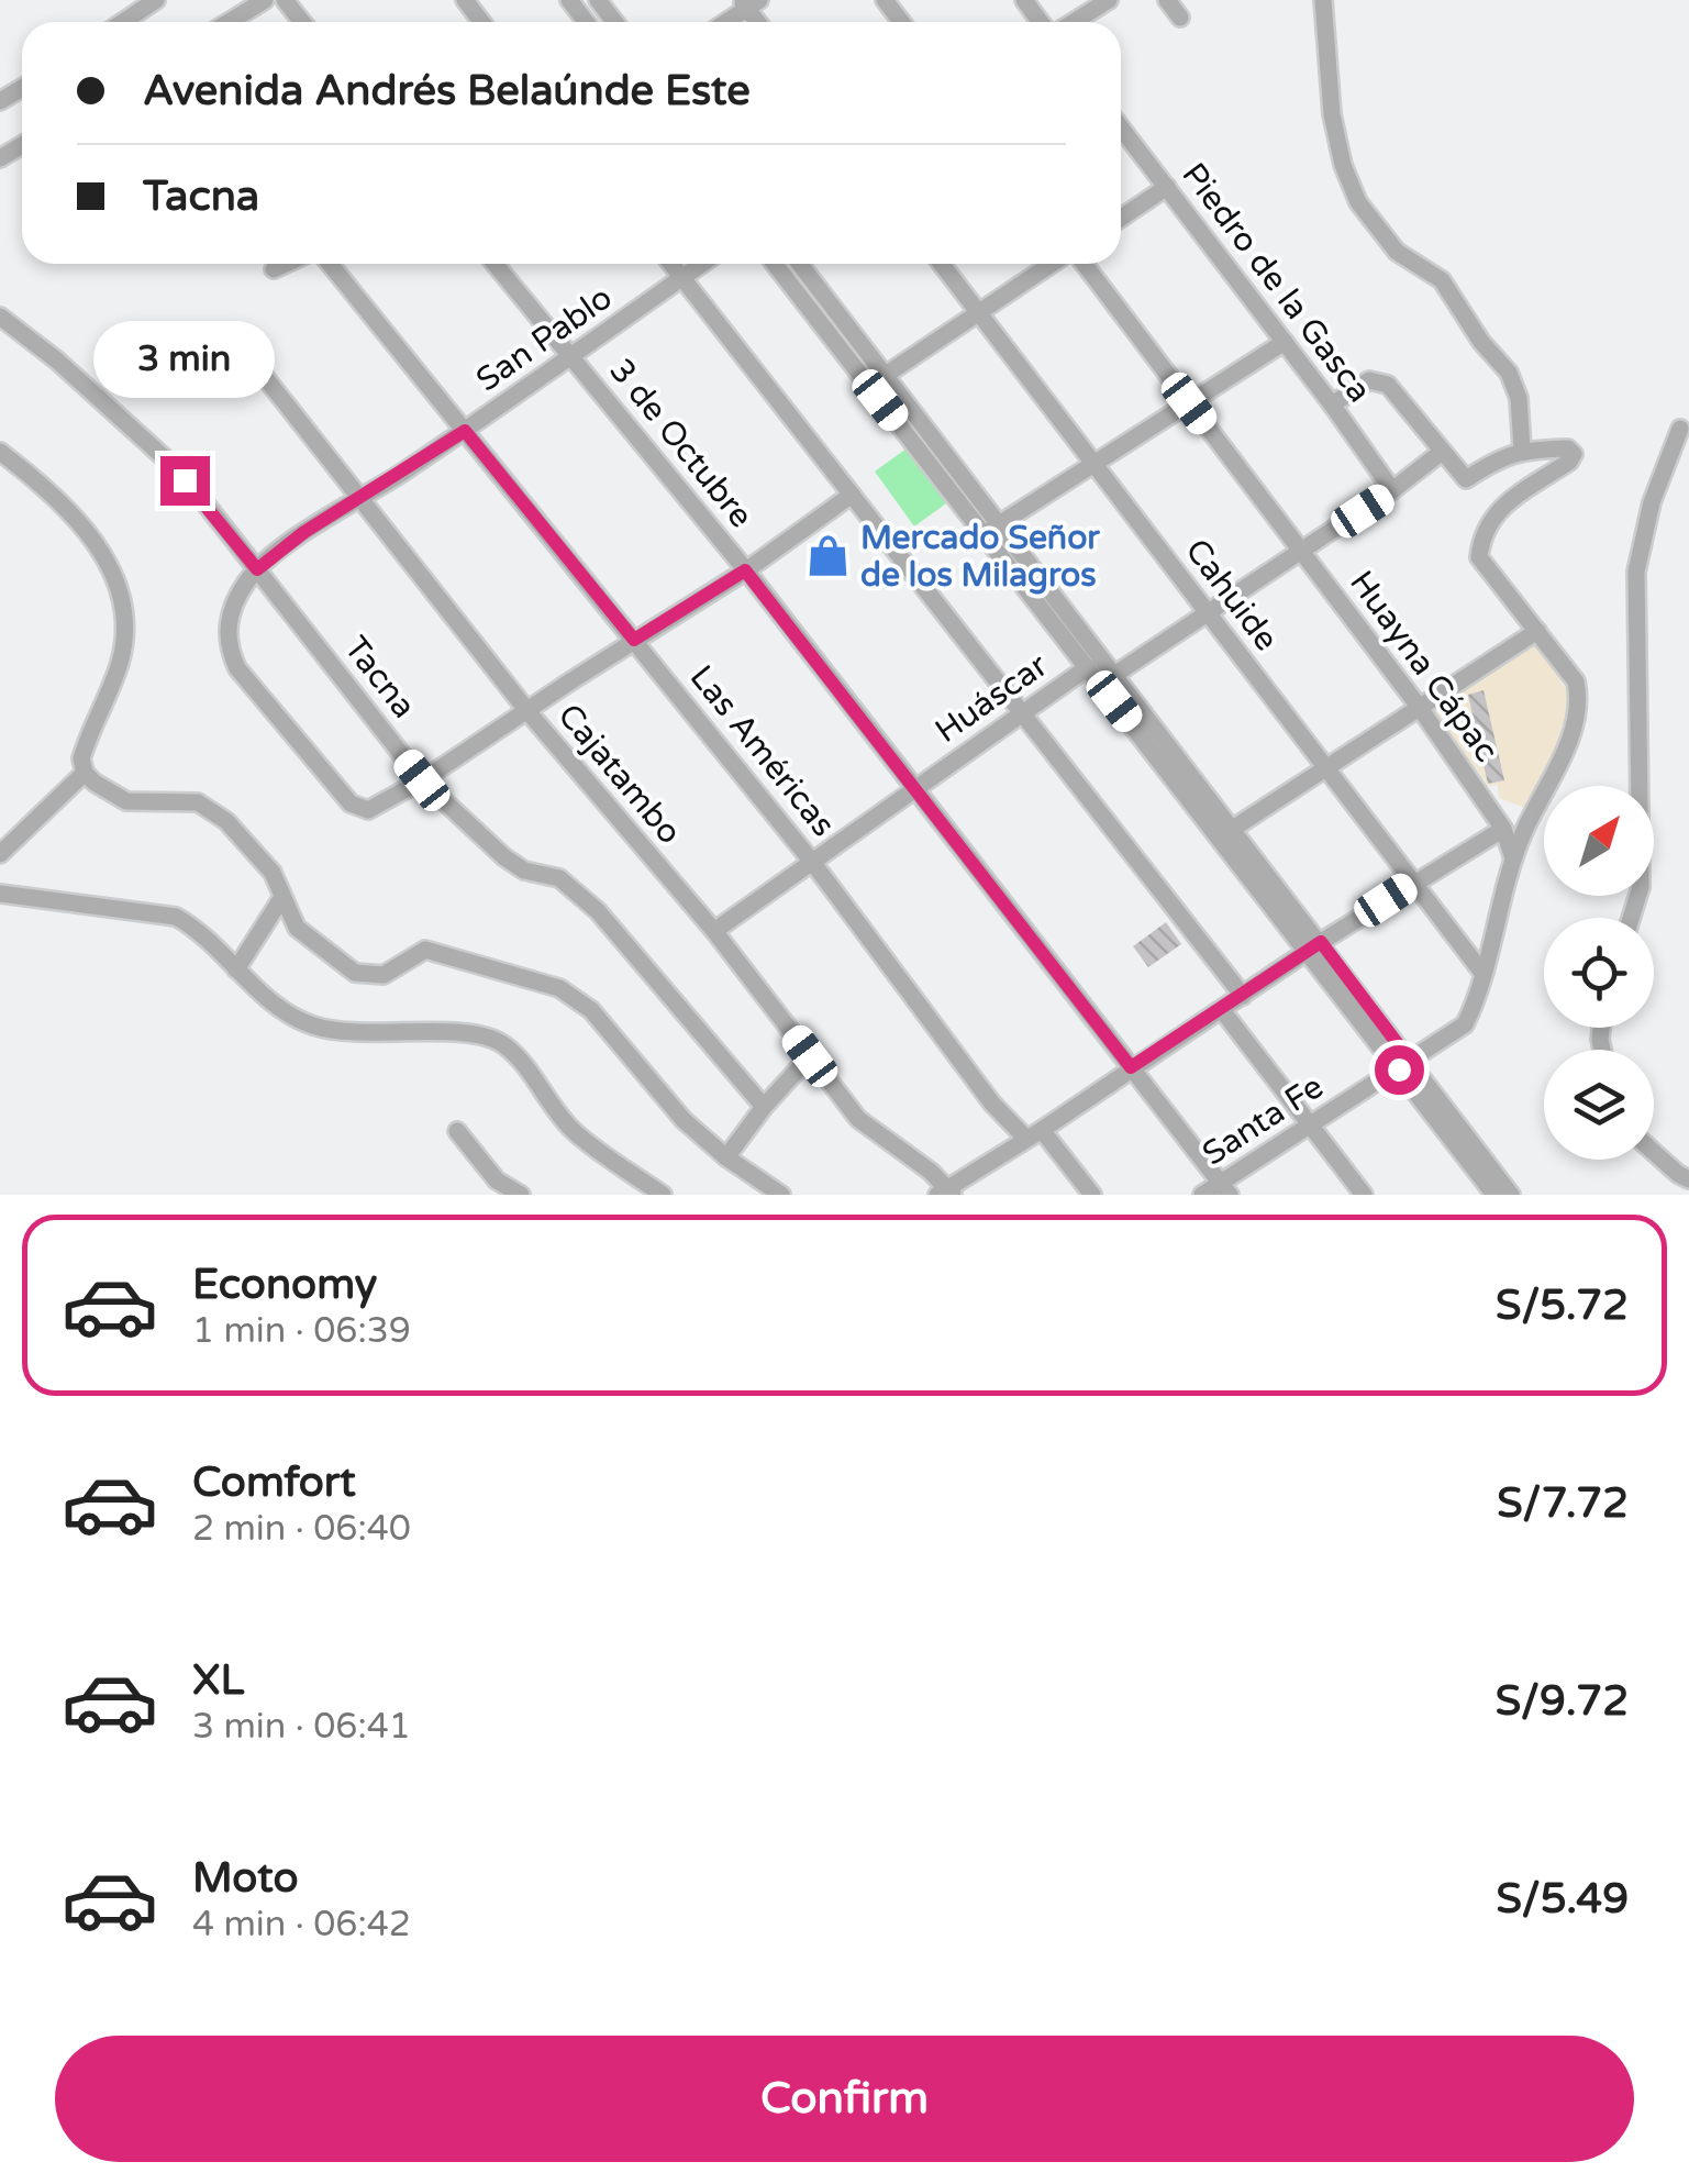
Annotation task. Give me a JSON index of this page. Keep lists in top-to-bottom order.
{
  "streets": {
    "street": [
      "Piedro de la Gasca",
      "San Pablo",
      "3 de Octubre",
      "Cahuide",
      "Huayna Cápac",
      "Tacna",
      "Huáscar",
      "Las Américas",
      "Cajatambo",
      "Santa Fe"
    ]
  },
  "crossings": [
    ["San Pablo", "3 de Octubre"],
    ["San Pablo", "Tacna"],
    ["San Pablo", "Las Américas"],
    ["San Pablo", "Cajatambo"],
    ["3 de Octubre", "Huáscar"],
    ["3 de Octubre", "Santa Fe"],
    ["Cahuide", "Santa Fe"],
    ["Huayna Cápac", "Santa Fe"],
    ["Huáscar", "Las Américas"],
    ["Huáscar", "Cajatambo"]
  ],
  "places": {
    "shop": ["Mercado Señor de los Milagros"]
  },
  "north": "top right",
  "page": {
    "banner": ["Avenida Andrés Belaúnde Este", "Tacna"],
    "bubble": "3 min",
    "list": [
      {
        "name": "Economy",
        "note": "1 min · 06:39",
        "value": "S/5.72"
      },
      {
        "name": "Comfort",
        "note": "2 min · 06:40",
        "value": "S/7.72"
      },
      {
        "name": "XL",
        "note": "3 min · 06:41",
        "value": "S/9.72"
      },
      {
        "name": "Moto",
        "note": "4 min · 06:42",
        "value": "S/5.49"
      }
    ],
    "buttons": "Confirm"
  }
}
